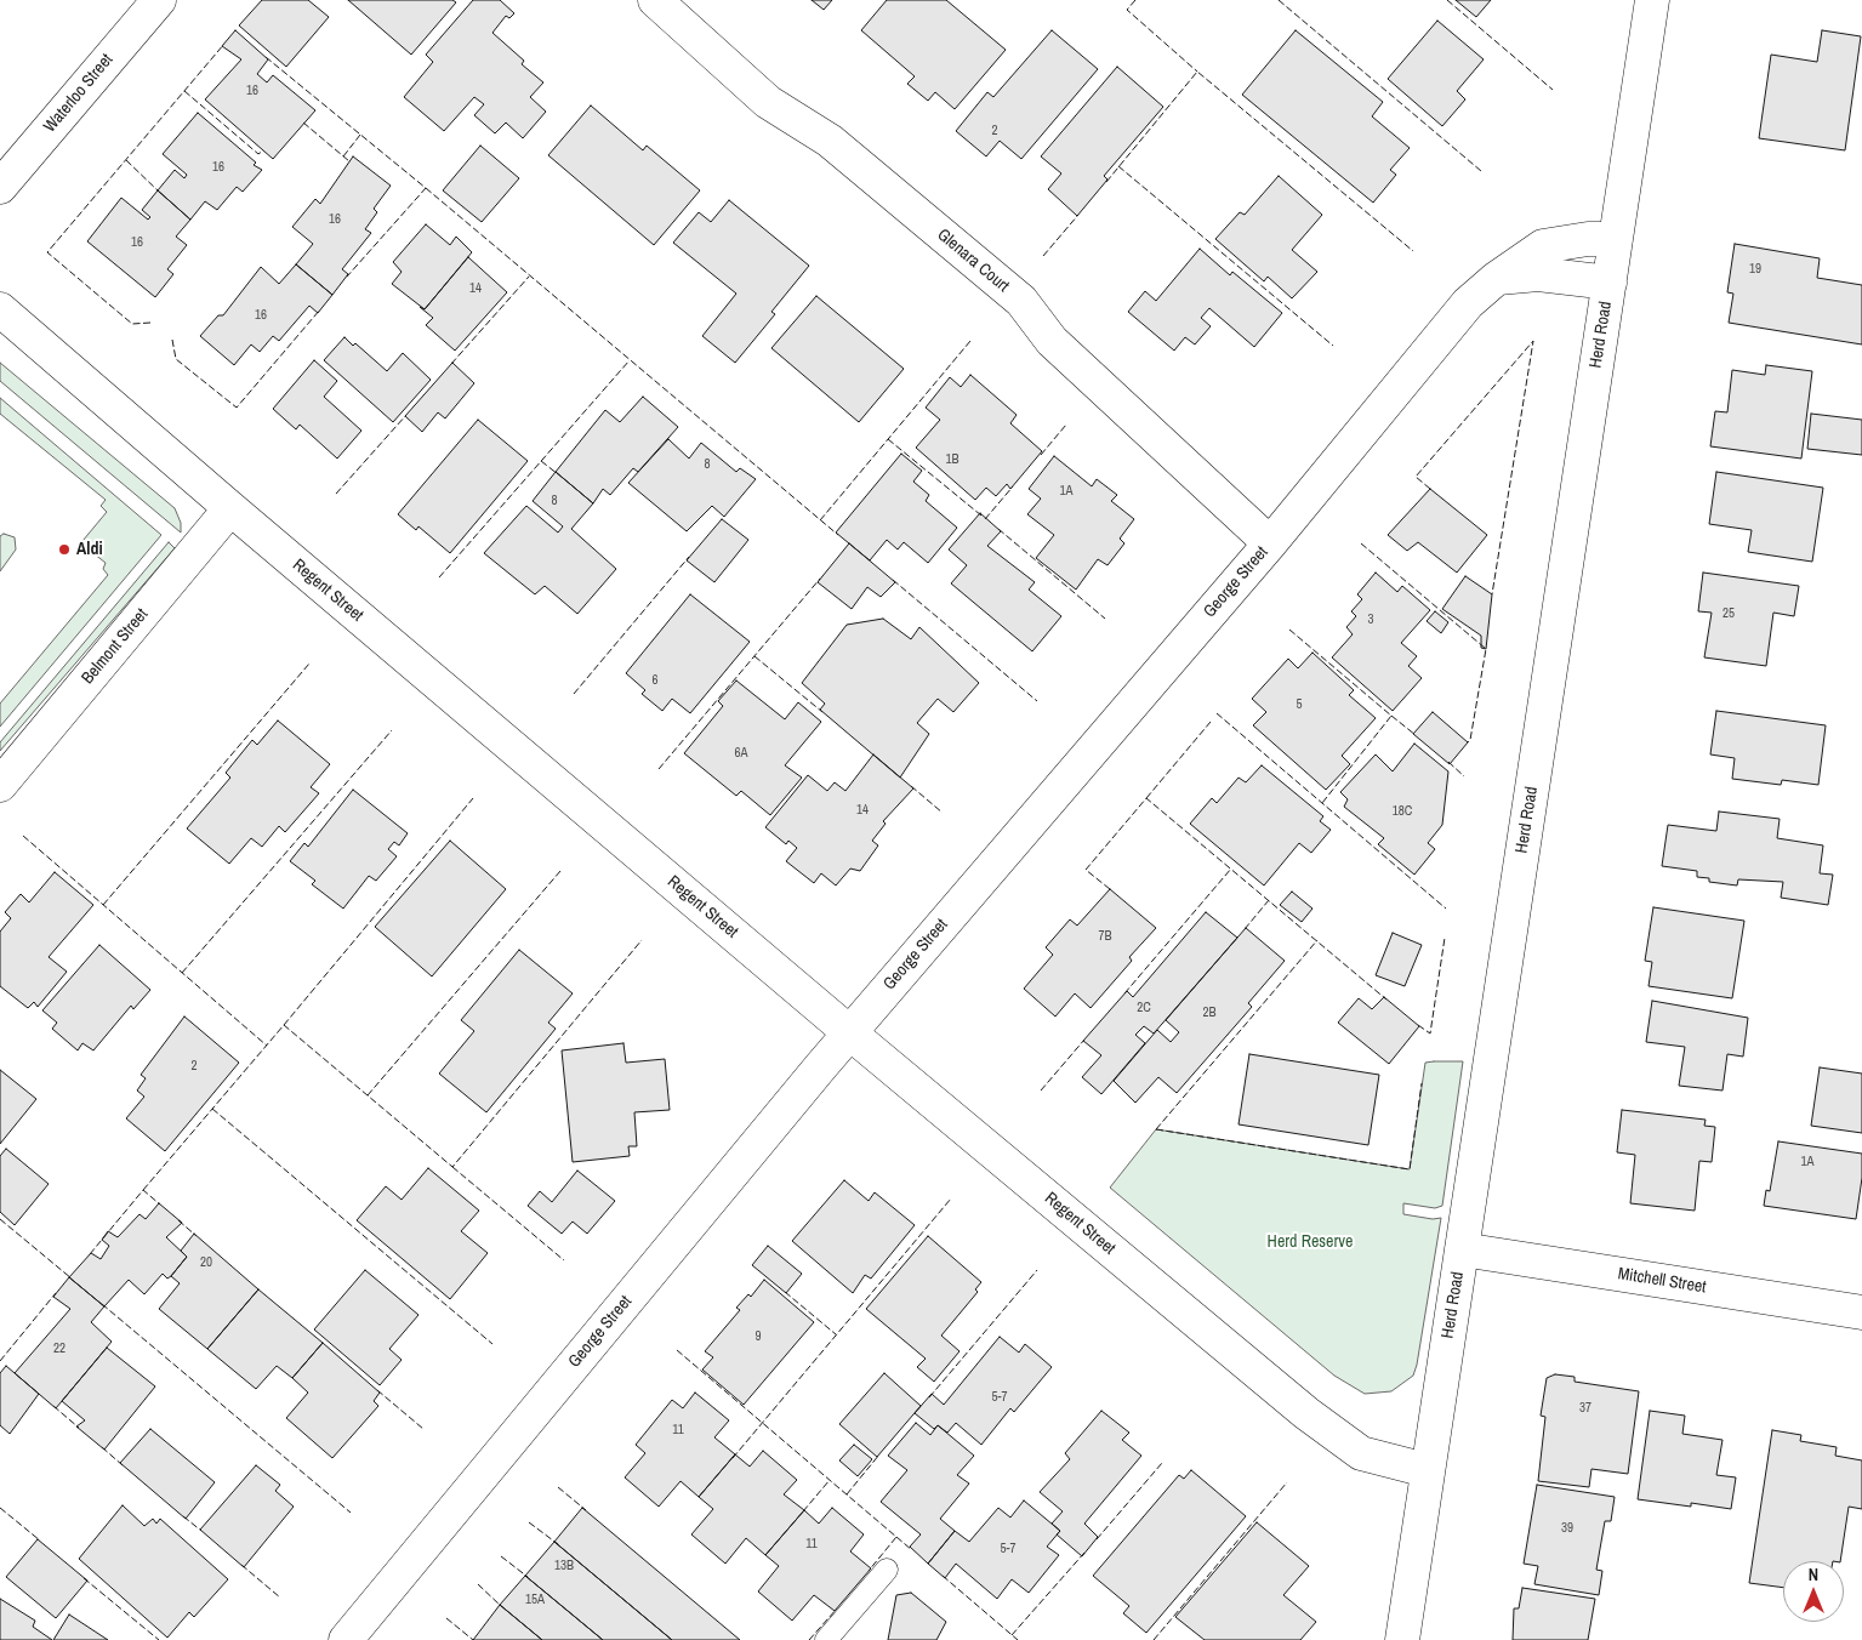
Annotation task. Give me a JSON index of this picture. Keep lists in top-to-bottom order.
{
  "streets": {
    "street": [
      "Waterloo Street",
      "Glenara Court",
      "Herd Road",
      "George Street",
      "Regent Street",
      "Belmont Street",
      "Mitchell Street"
    ]
  },
  "crossings": [
    ["Glenara Court", "George Street"],
    ["Herd Road", "George Street"],
    ["Herd Road", "Regent Street"],
    ["Herd Road", "Mitchell Street"],
    ["George Street", "Regent Street"],
    ["Regent Street", "Belmont Street"]
  ],
  "parks": ["Herd Reserve"],
  "places": ["Aldi"],
  "house_numbers": [
    "16",
    "2",
    "16",
    "16",
    "16",
    "19",
    "14",
    "16",
    "1B",
    "8",
    "1A",
    "8",
    "25",
    "3",
    "6",
    "5",
    "6A",
    "14",
    "18C",
    "7B",
    "2C",
    "2B",
    "2",
    "1A",
    "20",
    "9",
    "22",
    "5-7",
    "37",
    "11",
    "39",
    "11",
    "5-7",
    "13B",
    "15A"
  ],
  "north": "top"
}
